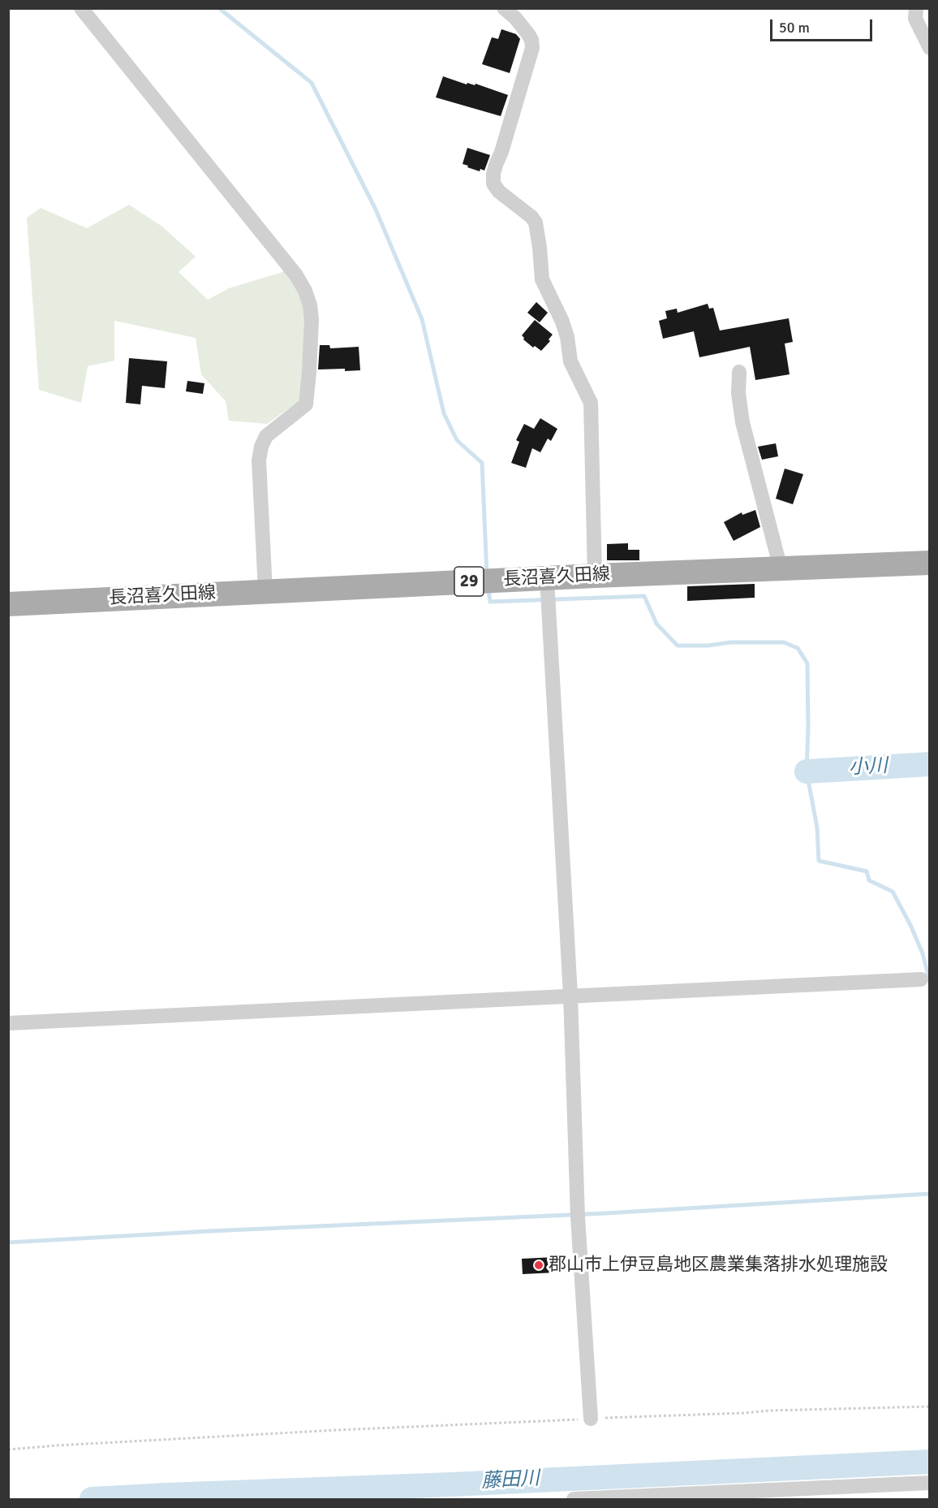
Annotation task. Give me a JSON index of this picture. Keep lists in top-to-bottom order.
{
  "streets": {
    "main road": ["長沼喜久田線", "29"]
  },
  "water": ["小川", "藤田川"],
  "places": ["郡山市上伊豆島地区農業集落排水処理施設"],
  "scale_bar": "50 m"
}
